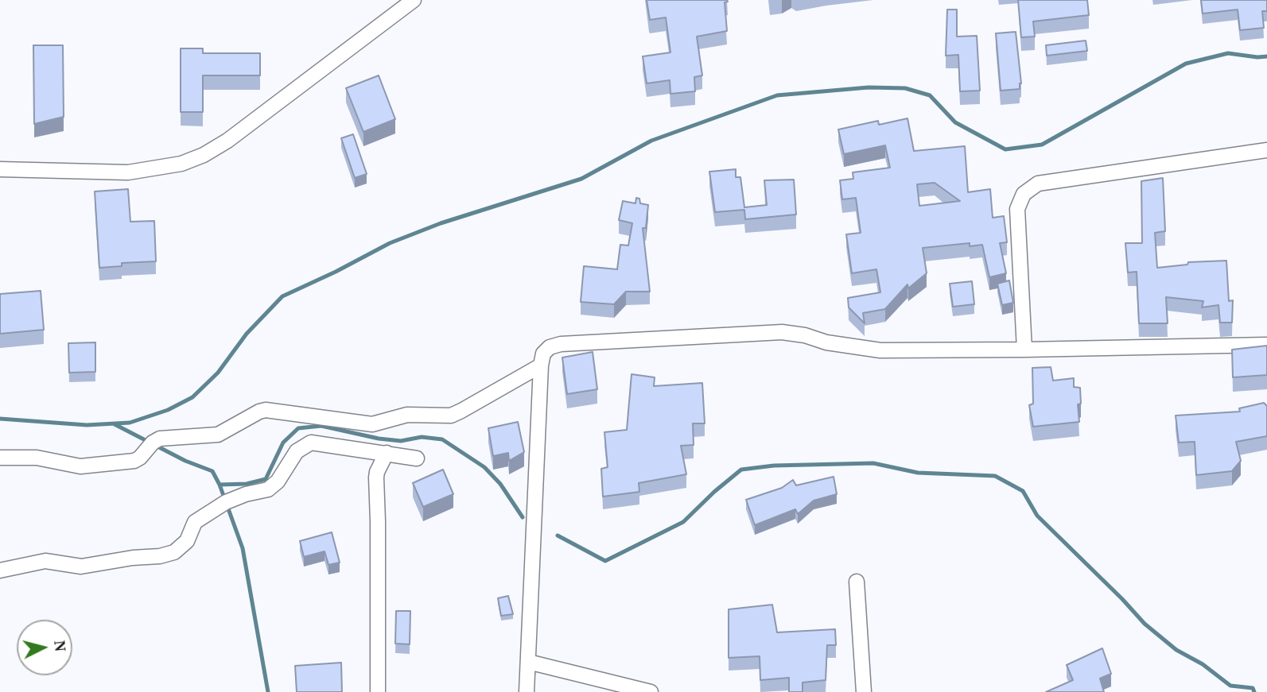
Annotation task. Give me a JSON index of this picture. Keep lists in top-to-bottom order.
{
  "north": "right"
}
